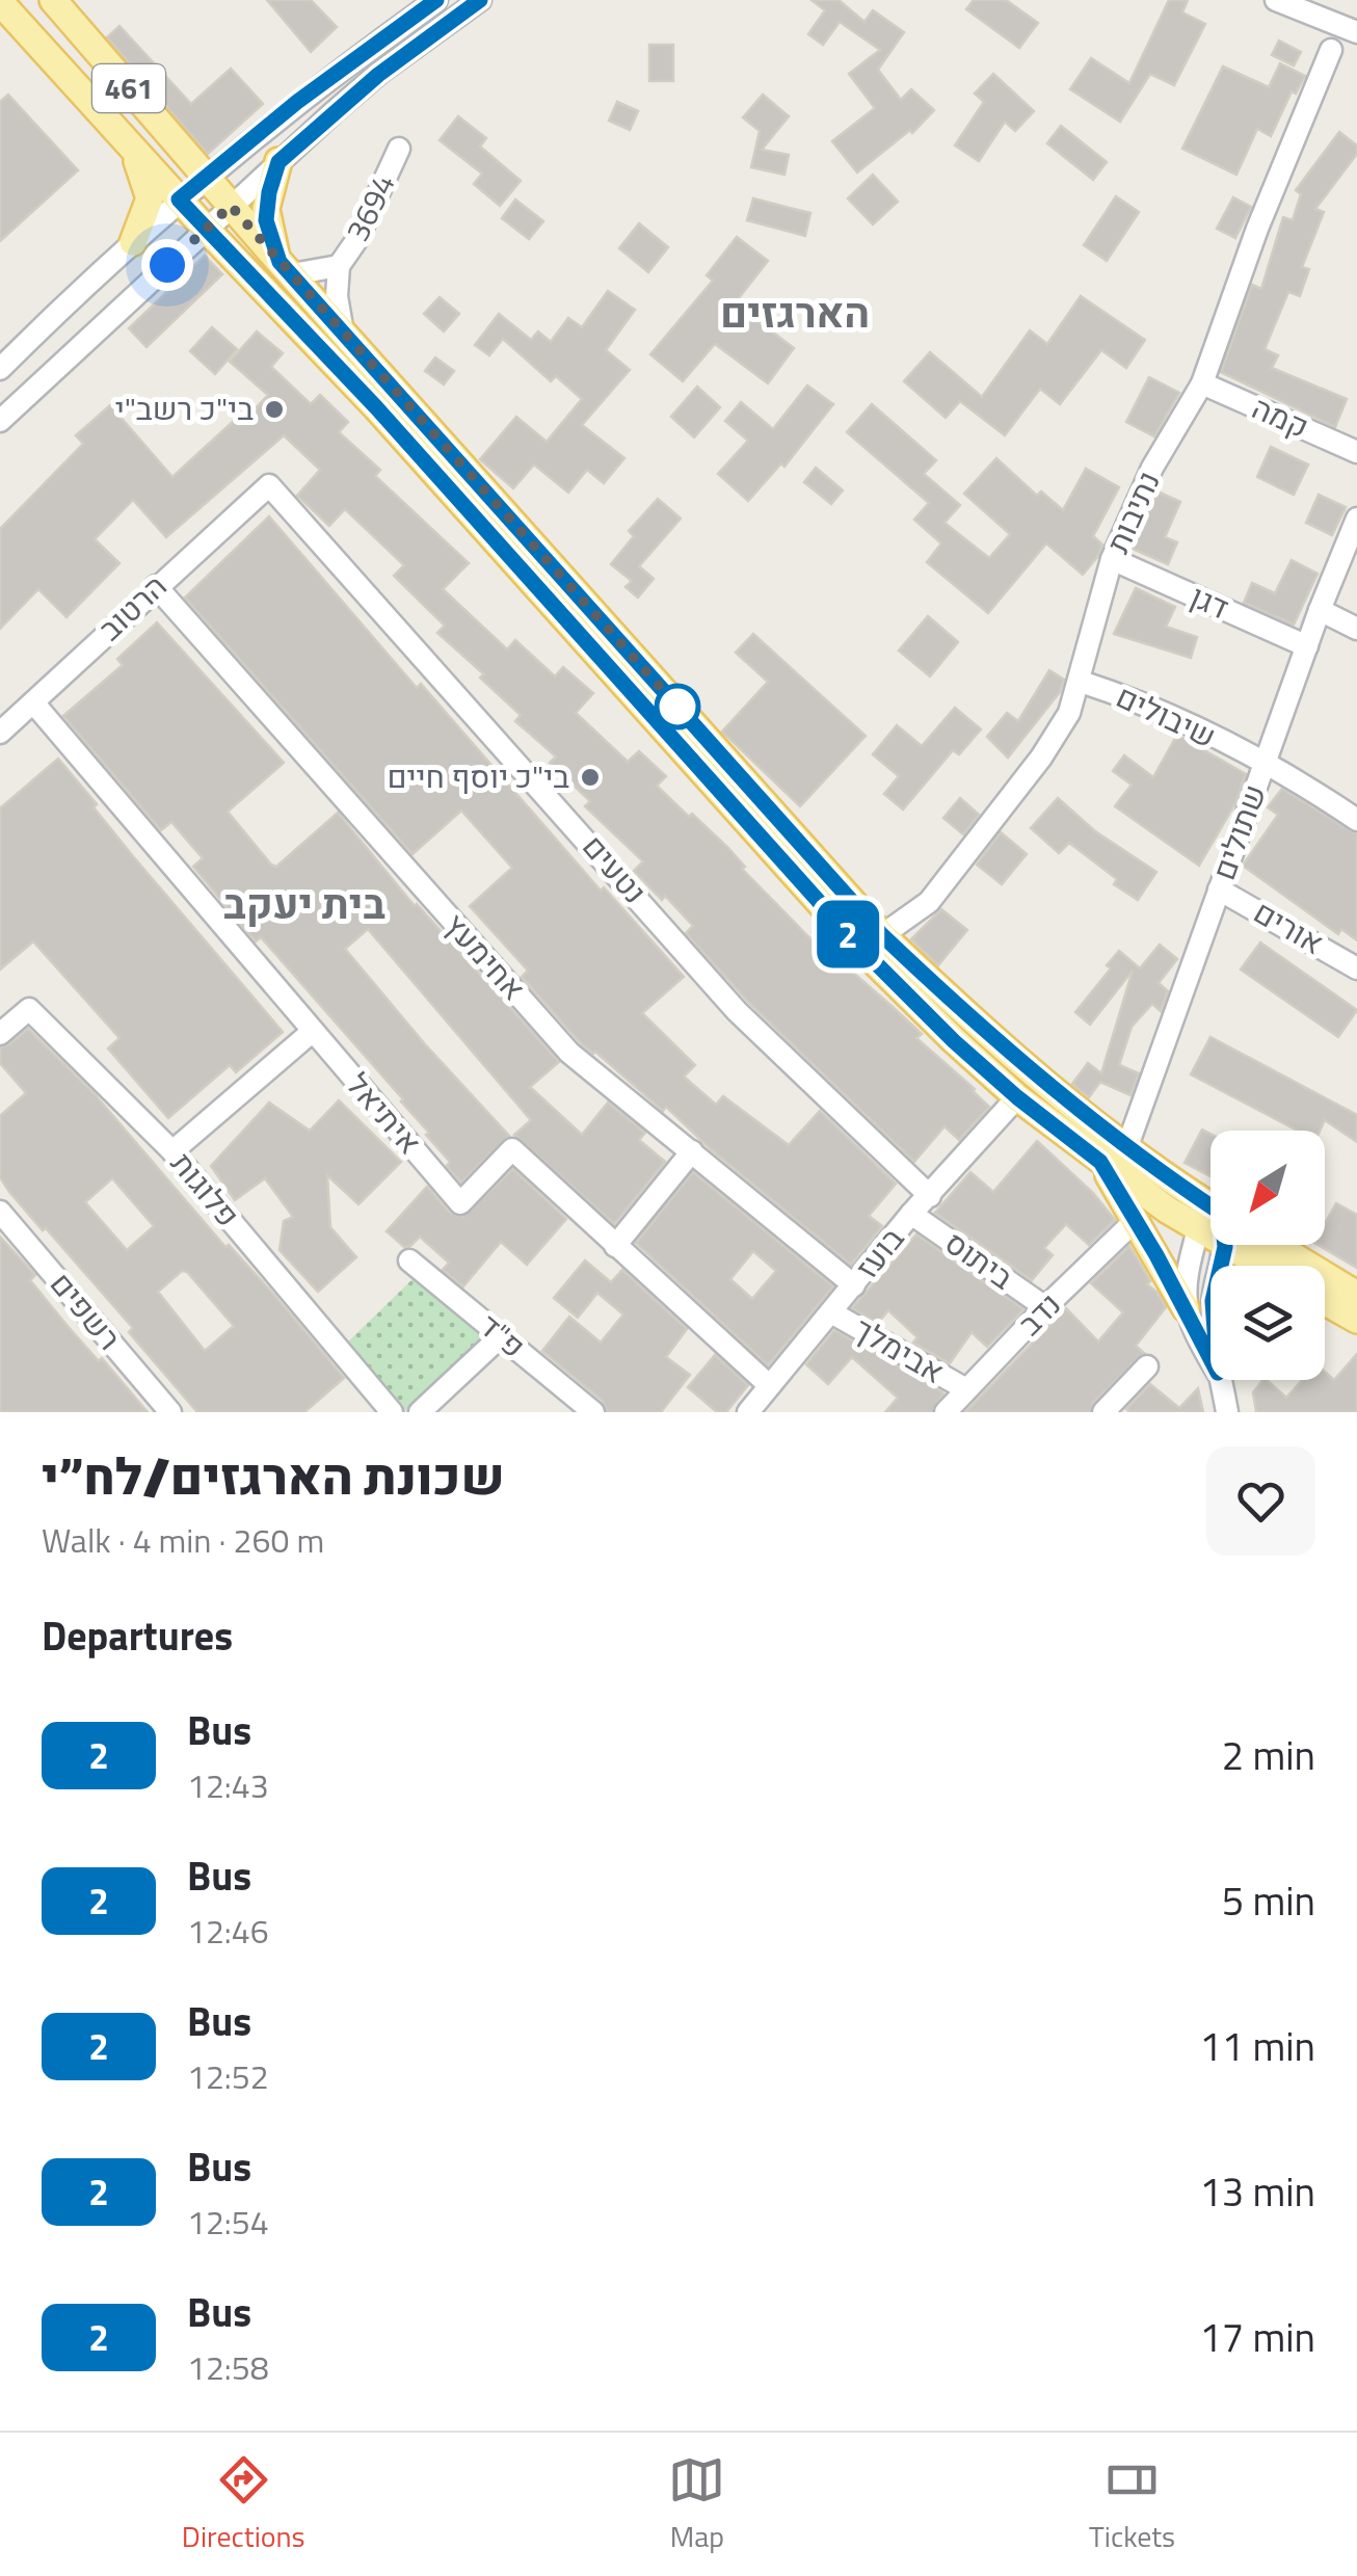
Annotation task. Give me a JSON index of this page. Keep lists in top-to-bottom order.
{
  "streets": {
    "main road": ["461"],
    "street": [
      "3694",
      "קמה",
      "נתיבות",
      "דגן",
      "הרטוב",
      "שיבולים",
      "שתולים",
      "נטעים",
      "אורים",
      "אחימעץ",
      "איתיאל",
      "פלוגות",
      "בועז",
      "ביתוס",
      "רשפים",
      "נדב",
      "פ\"ד",
      "אבימלך"
    ]
  },
  "crossings": [
    ["461", "3694"],
    ["461", "נתיבות"],
    ["461", "שתולים"],
    ["461", "בועז"],
    ["קמה", "נתיבות"],
    ["נתיבות", "דגן"],
    ["נתיבות", "שיבולים"],
    ["דגן", "שתולים"],
    ["הרטוב", "נטעים"],
    ["הרטוב", "אחימעץ"],
    ["הרטוב", "איתיאל"],
    ["שיבולים", "שתולים"],
    ["שתולים", "אורים"],
    ["נטעים", "בועז"],
    ["אחימעץ", "בועז"],
    ["איתיאל", "בועז"],
    ["בועז", "ביתוס"],
    ["בועז", "אבימלך"],
    ["ביתוס", "נדב"],
    ["נדב", "אבימלך"]
  ],
  "districts": ["הארגזים", "בית יעקב"],
  "places": ["בי\"כ רשב\"י", "בי\"כ יוסף חיים"],
  "lines": ["bus line 2"],
  "north": "bottom left",
  "page": {
    "on_map": "2",
    "heading": [
      ["שכונת הארגזים/לח״י", "Walk · 4 min · 260 m"],
      "Departures"
    ],
    "list": [
      {
        "mark": "2",
        "name": "Bus",
        "note": "12:43",
        "value": "2 min"
      },
      {
        "mark": "2",
        "name": "Bus",
        "note": "12:46",
        "value": "5 min"
      },
      {
        "mark": "2",
        "name": "Bus",
        "note": "12:52",
        "value": "11 min"
      },
      {
        "mark": "2",
        "name": "Bus",
        "note": "12:54",
        "value": "13 min"
      },
      {
        "mark": "2",
        "name": "Bus",
        "note": "12:58",
        "value": "17 min"
      }
    ],
    "tabs": ["Directions", "Map", "Tickets"]
  }
}
